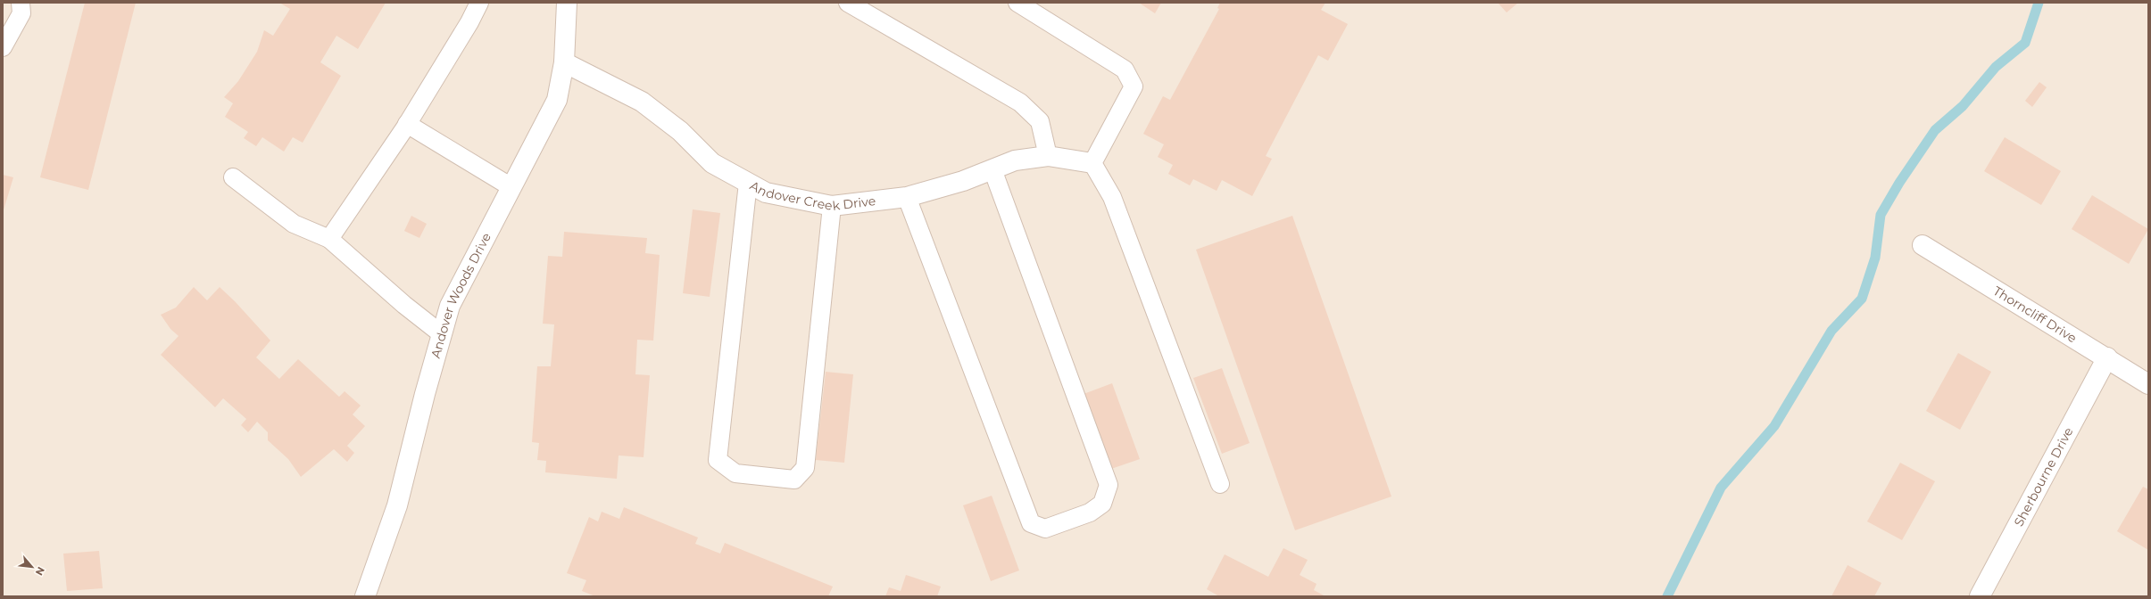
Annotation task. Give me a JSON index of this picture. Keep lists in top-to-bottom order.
{
  "streets": {
    "street": [
      "Andover Creek Drive",
      "Andover Woods Drive",
      "Thorncliff Drive",
      "Sherbourne Drive"
    ]
  },
  "crossings": [
    ["Andover Creek Drive", "Andover Woods Drive"],
    ["Thorncliff Drive", "Sherbourne Drive"]
  ],
  "north": "bottom right"
}
